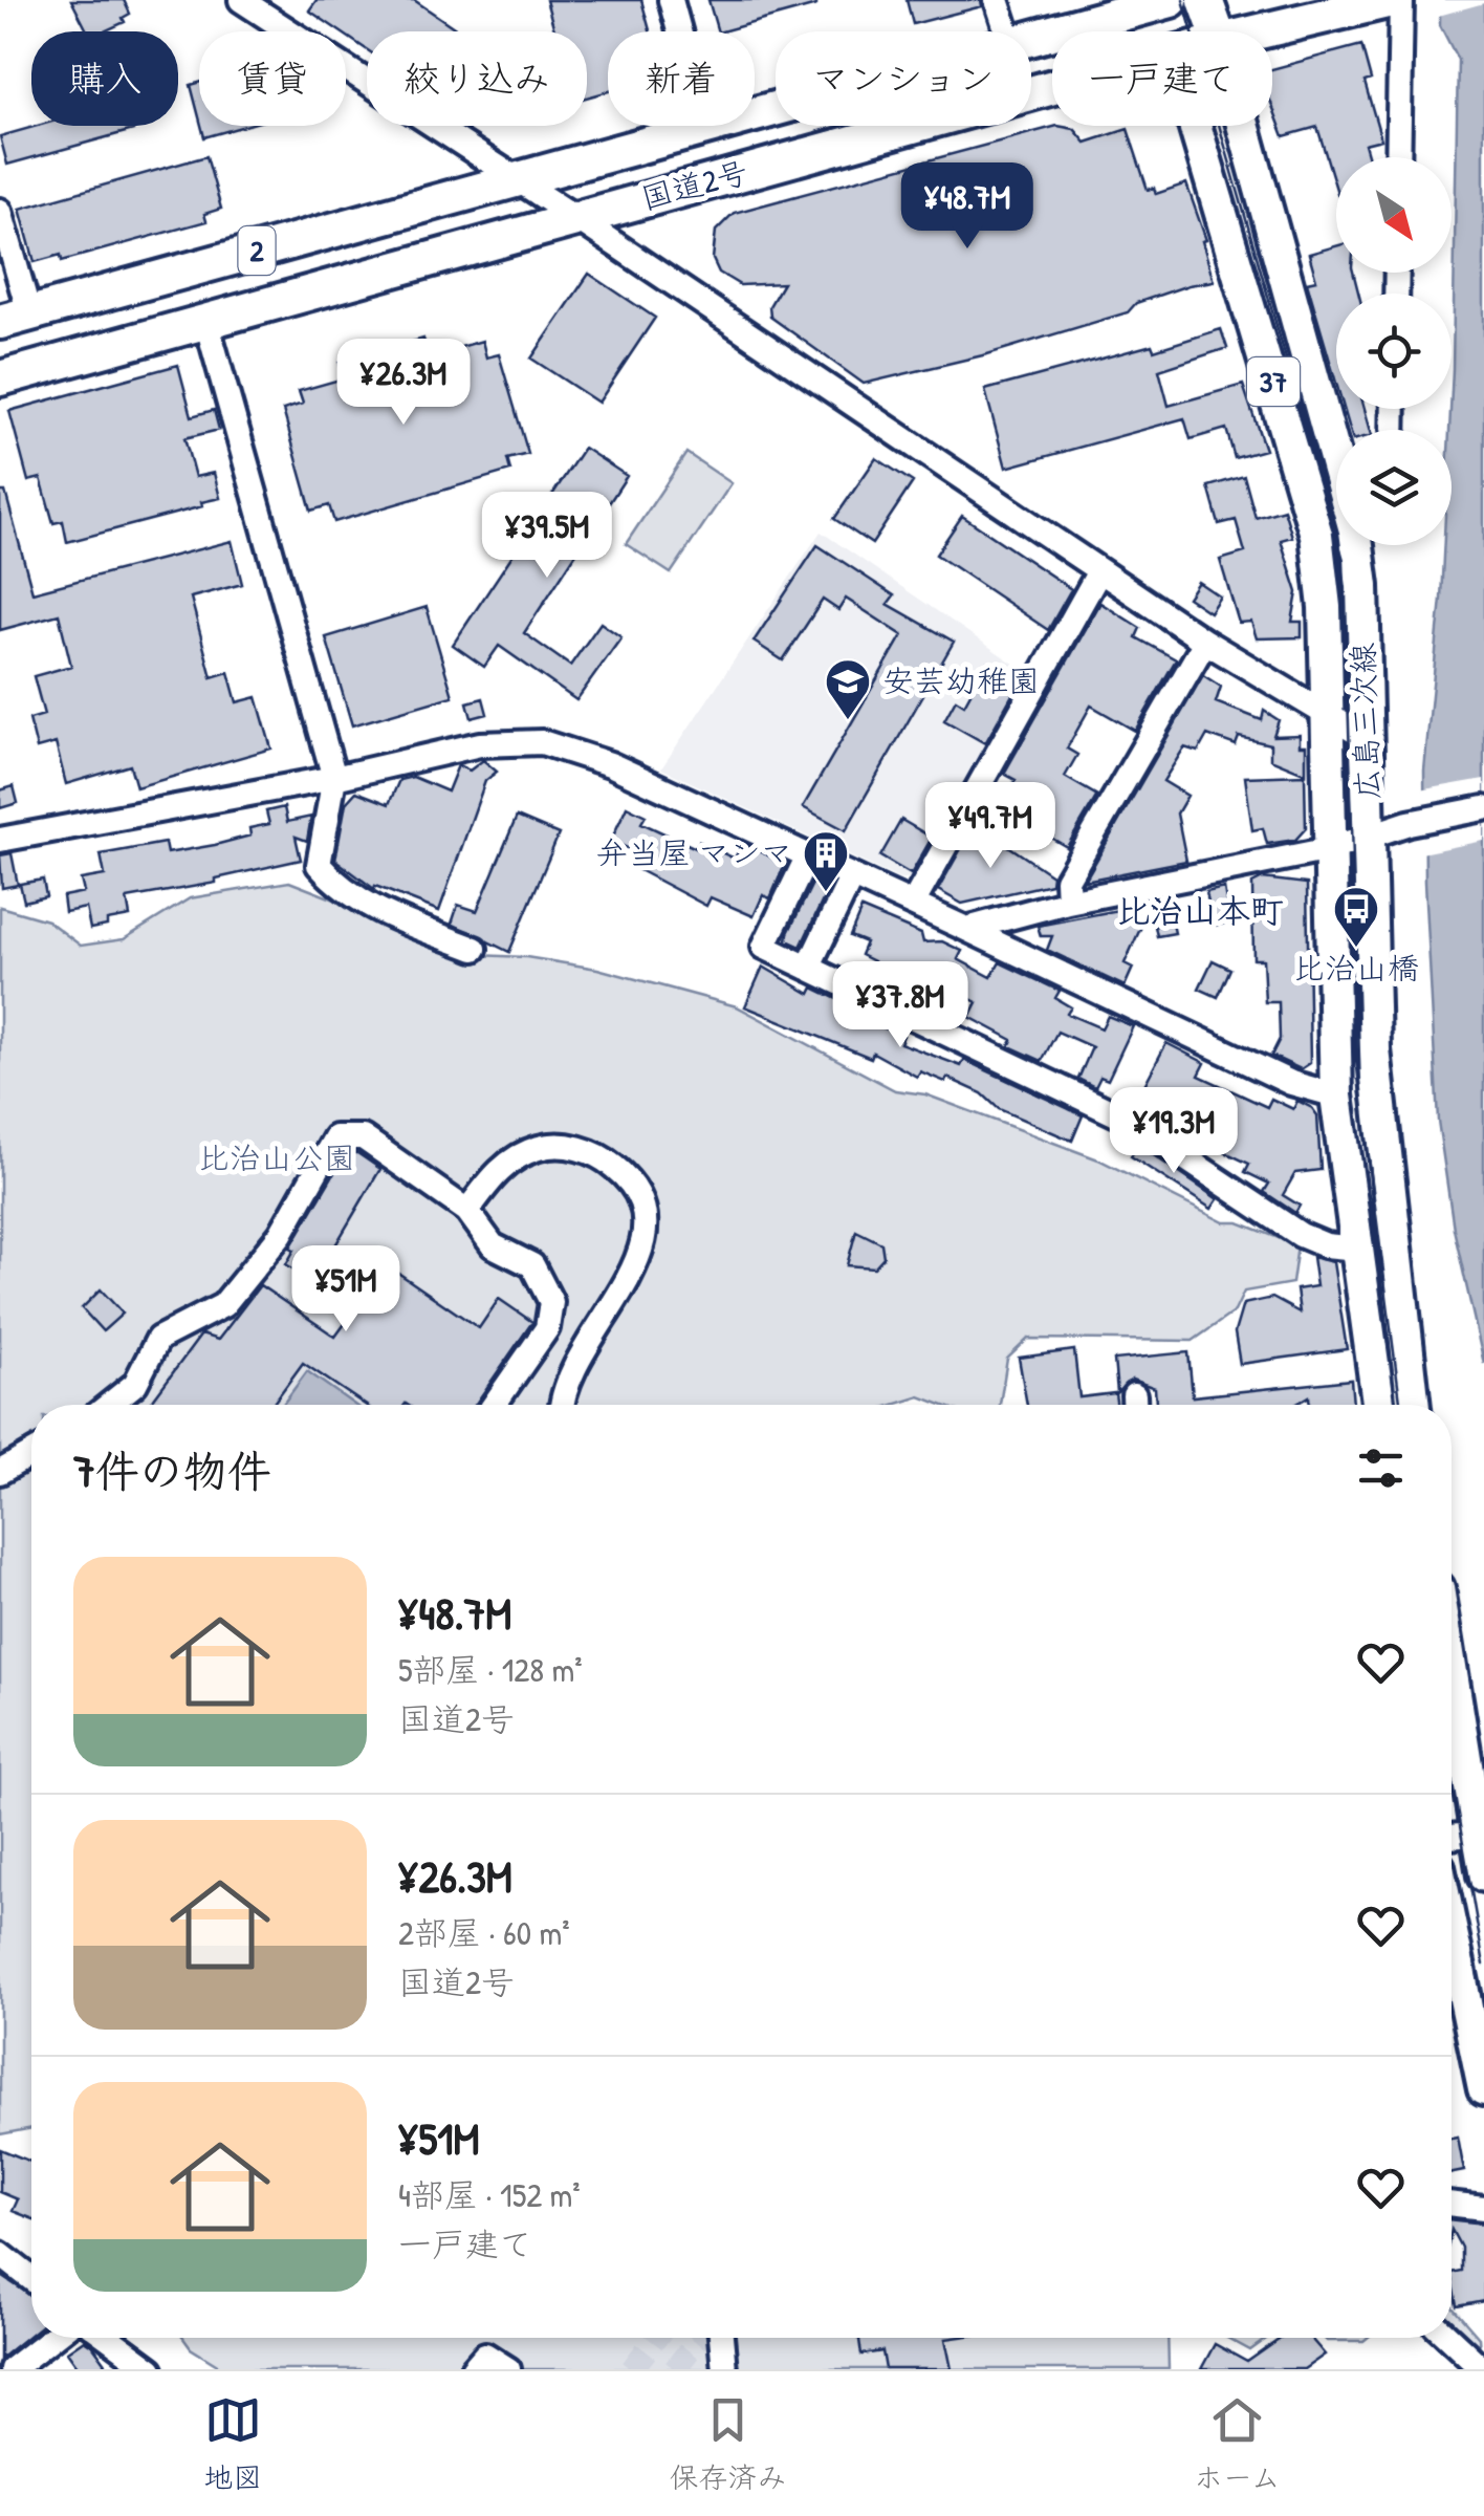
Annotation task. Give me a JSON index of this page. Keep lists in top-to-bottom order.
{
  "streets": {
    "highway": ["国道2号", "2"],
    "main road": ["37", "広島三次線"]
  },
  "districts": ["比治山本町"],
  "parks": ["比治山公園"],
  "places": {
    "school or university": ["安芸幼稚園"],
    "building": ["弁当屋 マンマ"],
    "bus stop": ["比治山橋"]
  },
  "north": "bottom right",
  "page": {
    "chip": [
      "購入",
      "賃貸",
      "絞り込み",
      "新着",
      "マンション",
      "一戸建て"
    ],
    "price": [
      "¥48.7M",
      "¥26.3M",
      "¥39.5M",
      "¥49.7M",
      "¥37.8M",
      "¥19.3M",
      "¥51M"
    ],
    "heading": "7件の物件",
    "list": [
      {
        "name": "¥48.7M",
        "note": "5部屋 · 128 m² · 国道2号"
      },
      {
        "name": "¥26.3M",
        "note": "2部屋 · 60 m² · 国道2号"
      },
      {
        "name": "¥51M",
        "note": "4部屋 · 152 m² · 一戸建て"
      }
    ],
    "tabs": ["地図", "保存済み", "ホーム"]
  }
}
